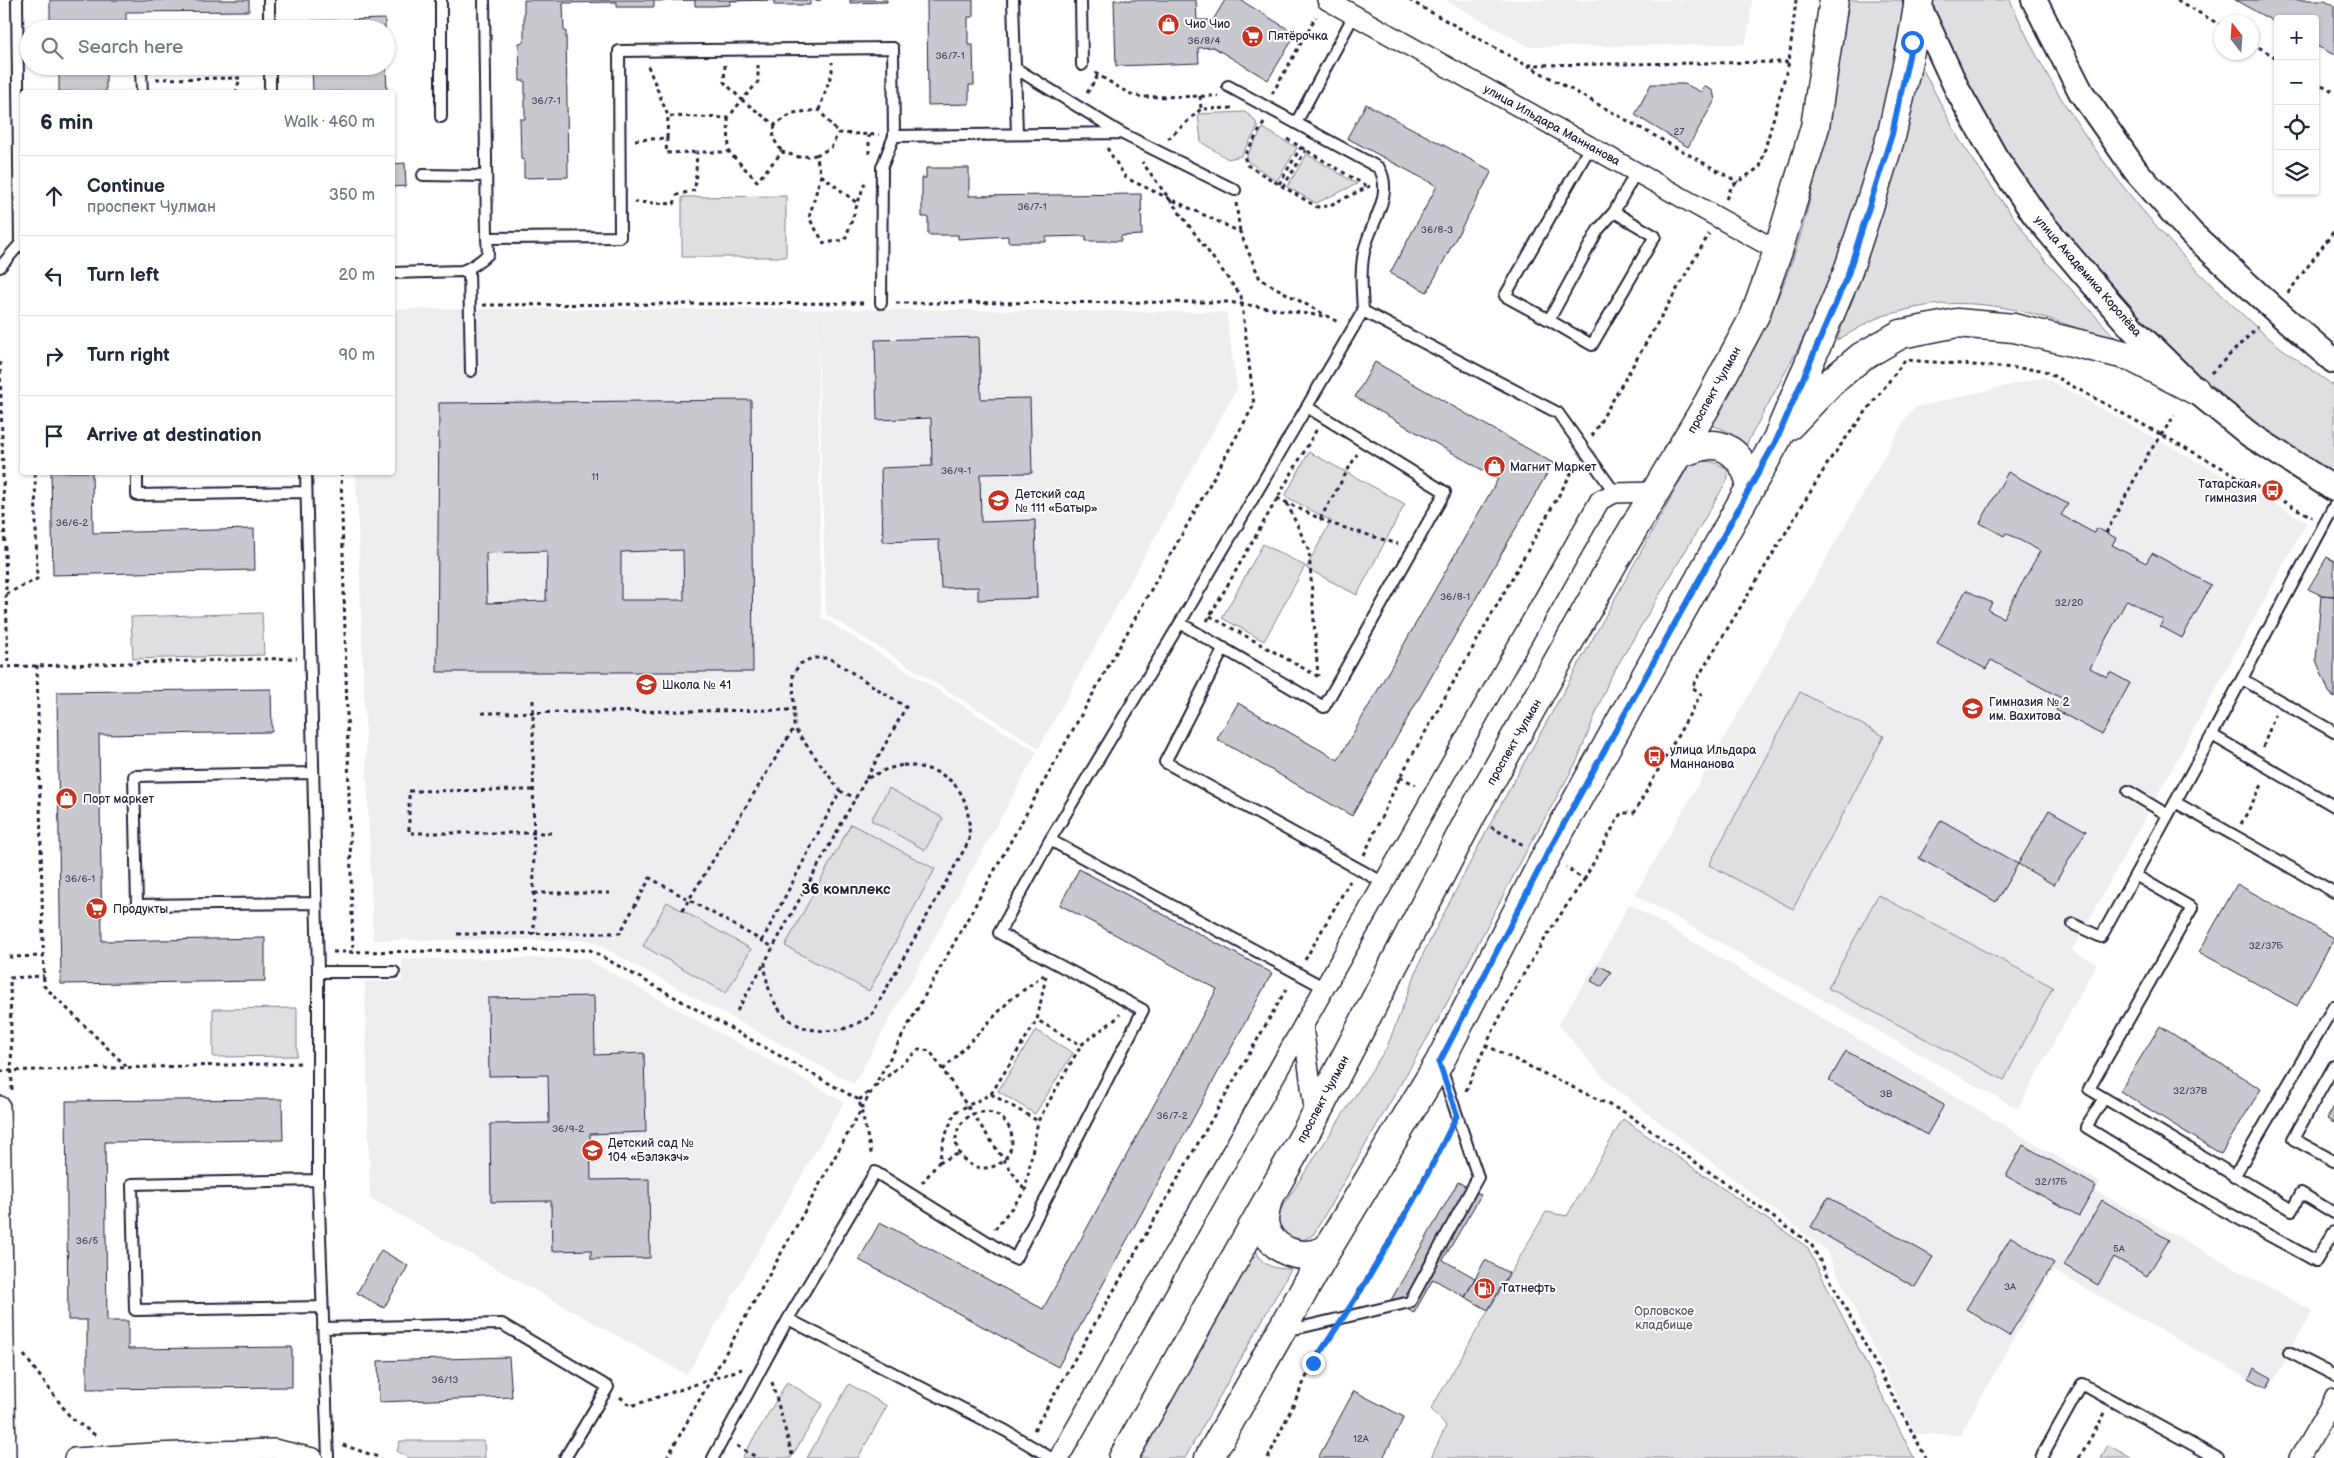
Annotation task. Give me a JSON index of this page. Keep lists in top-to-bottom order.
{
  "streets": {
    "main road": ["проспект Чулман"],
    "street": ["улица Ильдара Маннанова", "улица Академика Королёва"]
  },
  "crossings": [
    ["улица Ильдара Маннанова", "проспект Чулман"]
  ],
  "districts": ["36 комплекс"],
  "parks": ["Орловское кладбище"],
  "places": {
    "shop": ["Чио Чио", "Магнит Маркет", "Порт маркет"],
    "supermarket": ["Пятёрочка", "Продукты"],
    "bus stop": ["Татарская гимназия", "улица Ильдара Маннанова"],
    "school or university": [
      "Детский сад № 111 «Батыр»",
      "Школа № 41",
      "Гимназия № 2 им. Вахитова",
      "Детский сад № 104 «Бэлэкэч»"
    ],
    "fuel station": ["Татнефть"]
  },
  "house_numbers": [
    "36/8/4",
    "36/7-1",
    "36/7-1",
    "27",
    "36/7-1",
    "36/8-3",
    "36/9-1",
    "11",
    "36/6-2",
    "36/8-1",
    "32/20",
    "36/6-1",
    "32/37Б",
    "32/37В",
    "3В",
    "36/7-2",
    "36/9-2",
    "32/17Б",
    "36/5",
    "5А",
    "3А",
    "36/13",
    "12А"
  ],
  "north": "top",
  "page": {
    "map_buttons": ["+", "−"],
    "search": "Search here",
    "heading": ["6 min", "Walk · 460 m"],
    "list": [
      ["Continue", "проспект Чулман", "350 m"],
      ["Turn left", "20 m"],
      ["Turn right", "90 m"],
      "Arrive at destination"
    ]
  }
}
